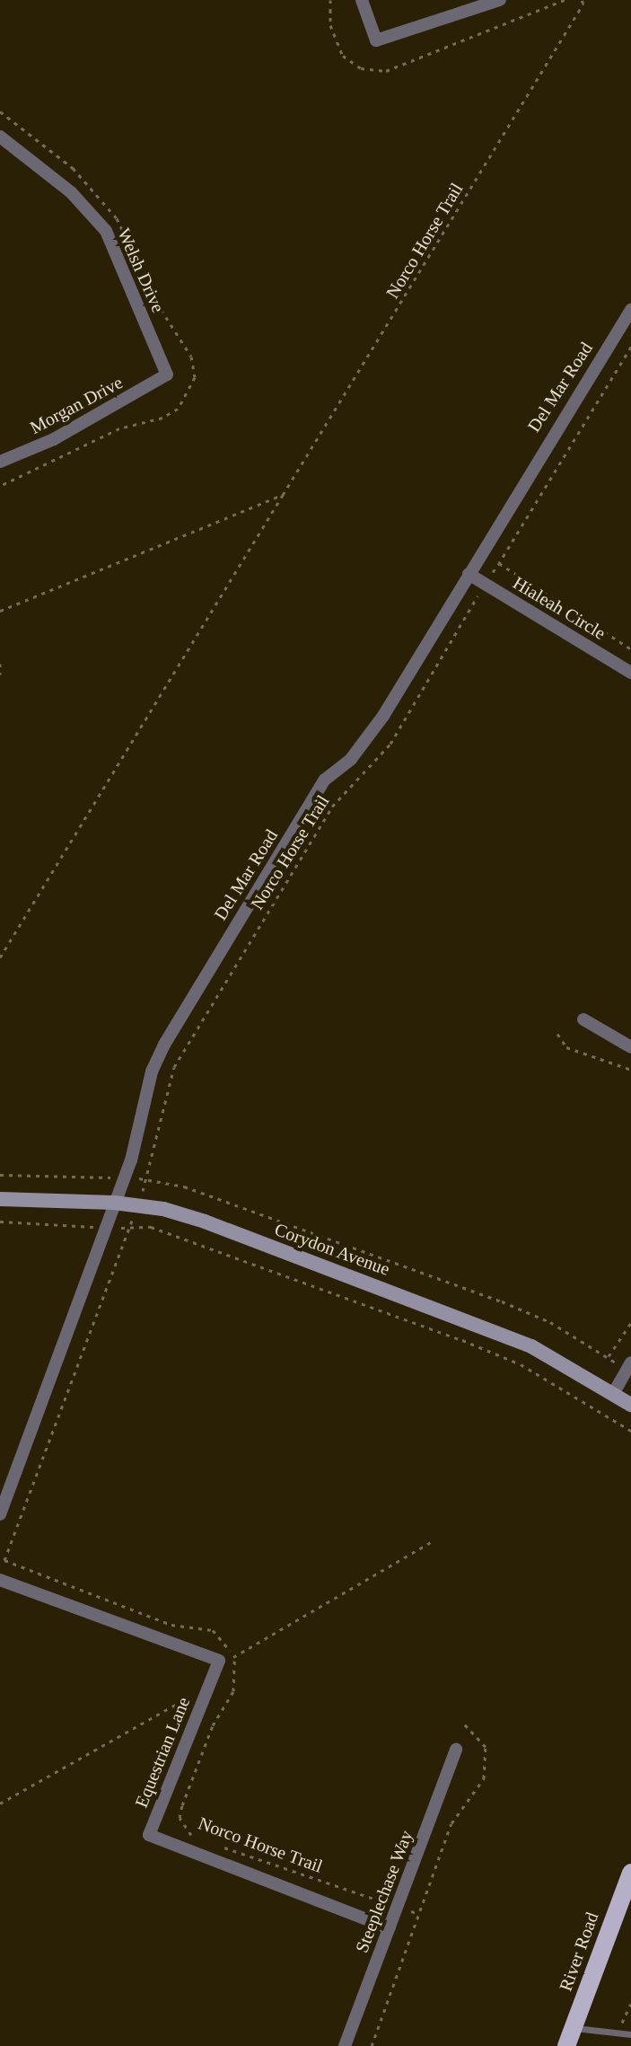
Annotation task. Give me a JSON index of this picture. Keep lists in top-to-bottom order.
{
  "streets": {
    "main road": ["Corydon Avenue", "River Road"],
    "street": [
      "Welsh Drive",
      "Del Mar Road",
      "Morgan Drive",
      "Hialeah Circle",
      "Equestrian Lane",
      "Steeplechase Way"
    ],
    "path": ["Norco Horse Trail"]
  },
  "crossings": [
    ["Norco Horse Trail", "Hialeah Circle"],
    ["Norco Horse Trail", "Corydon Avenue"],
    ["Norco Horse Trail", "Steeplechase Way"],
    ["Welsh Drive", "Morgan Drive"],
    ["Del Mar Road", "Hialeah Circle"],
    ["Del Mar Road", "Corydon Avenue"],
    ["Equestrian Lane", "Steeplechase Way"]
  ]
}
